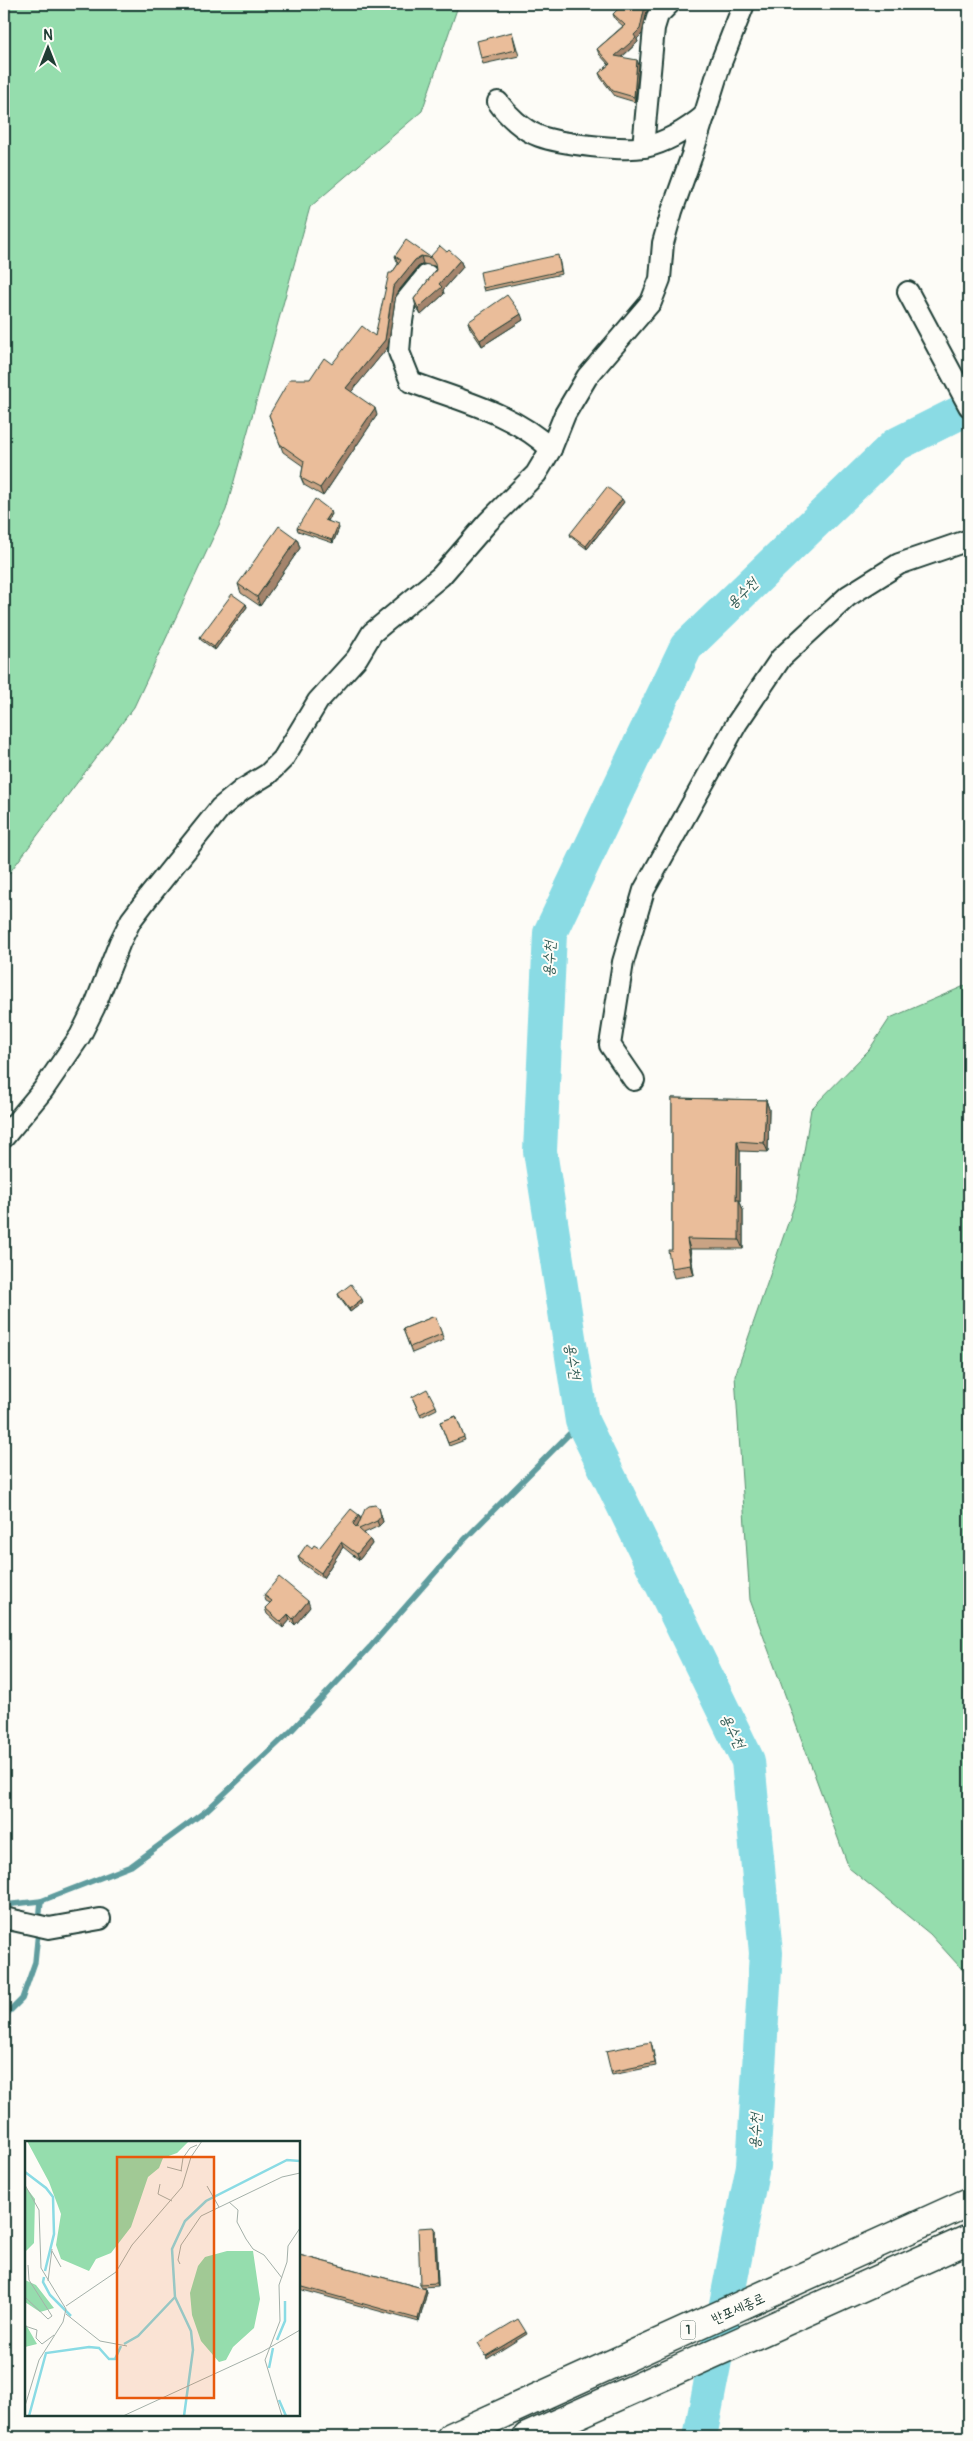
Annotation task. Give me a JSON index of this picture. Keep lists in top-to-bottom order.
{
  "streets": {
    "highway": ["반포세종로", "1"]
  },
  "water": ["용수천"],
  "north": "top"
}
